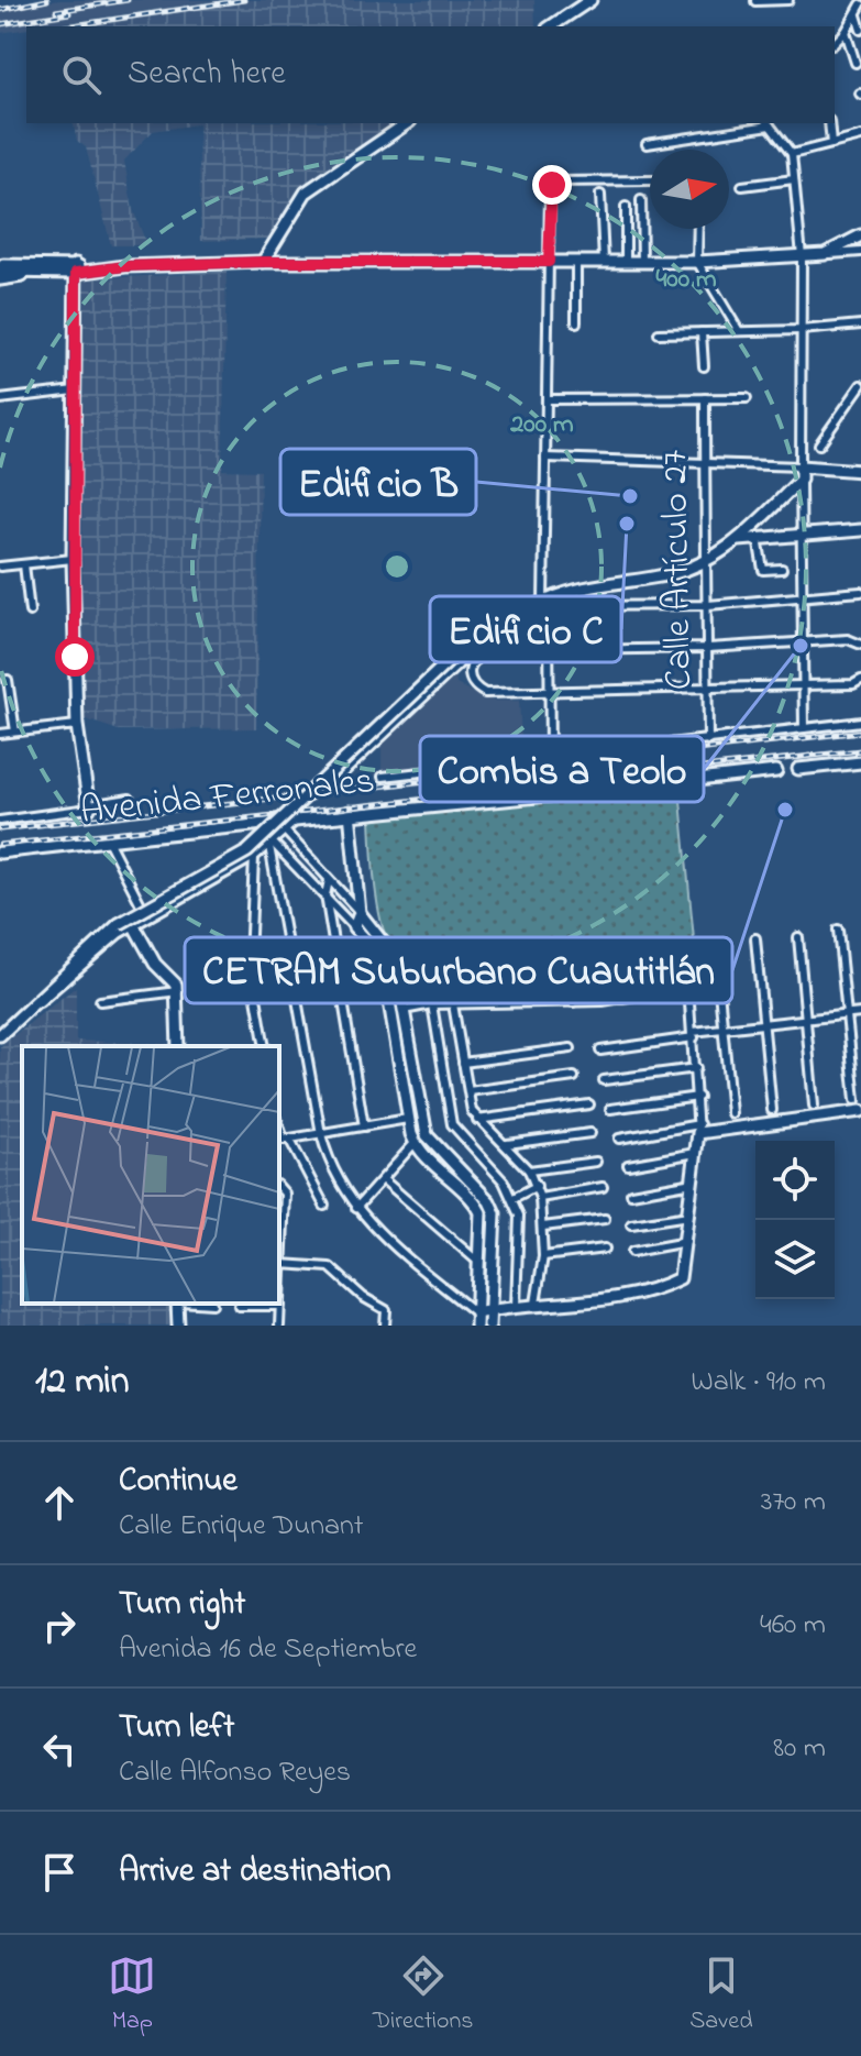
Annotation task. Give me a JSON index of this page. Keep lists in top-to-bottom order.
{
  "streets": {
    "main road": ["Avenida Ferronales"],
    "street": ["Calle Artículo 27"]
  },
  "places": [
    "Edificio B",
    "Edificio C",
    "Combis a Teolo",
    "CETRAM Suburbano Cuautitlán"
  ],
  "north": "right",
  "page": {
    "search": "Search here",
    "heading": ["12 min", "Walk · 910 m"],
    "list": [
      ["Continue", "Calle Enrique Dunant", "370 m"],
      ["Turn right", "Avenida 16 de Septiembre", "460 m"],
      ["Turn left", "Calle Alfonso Reyes", "80 m"],
      "Arrive at destination"
    ],
    "nav": ["Map", "Directions", "Saved"]
  },
  "rings": ["400 m", "200 m"]
}
